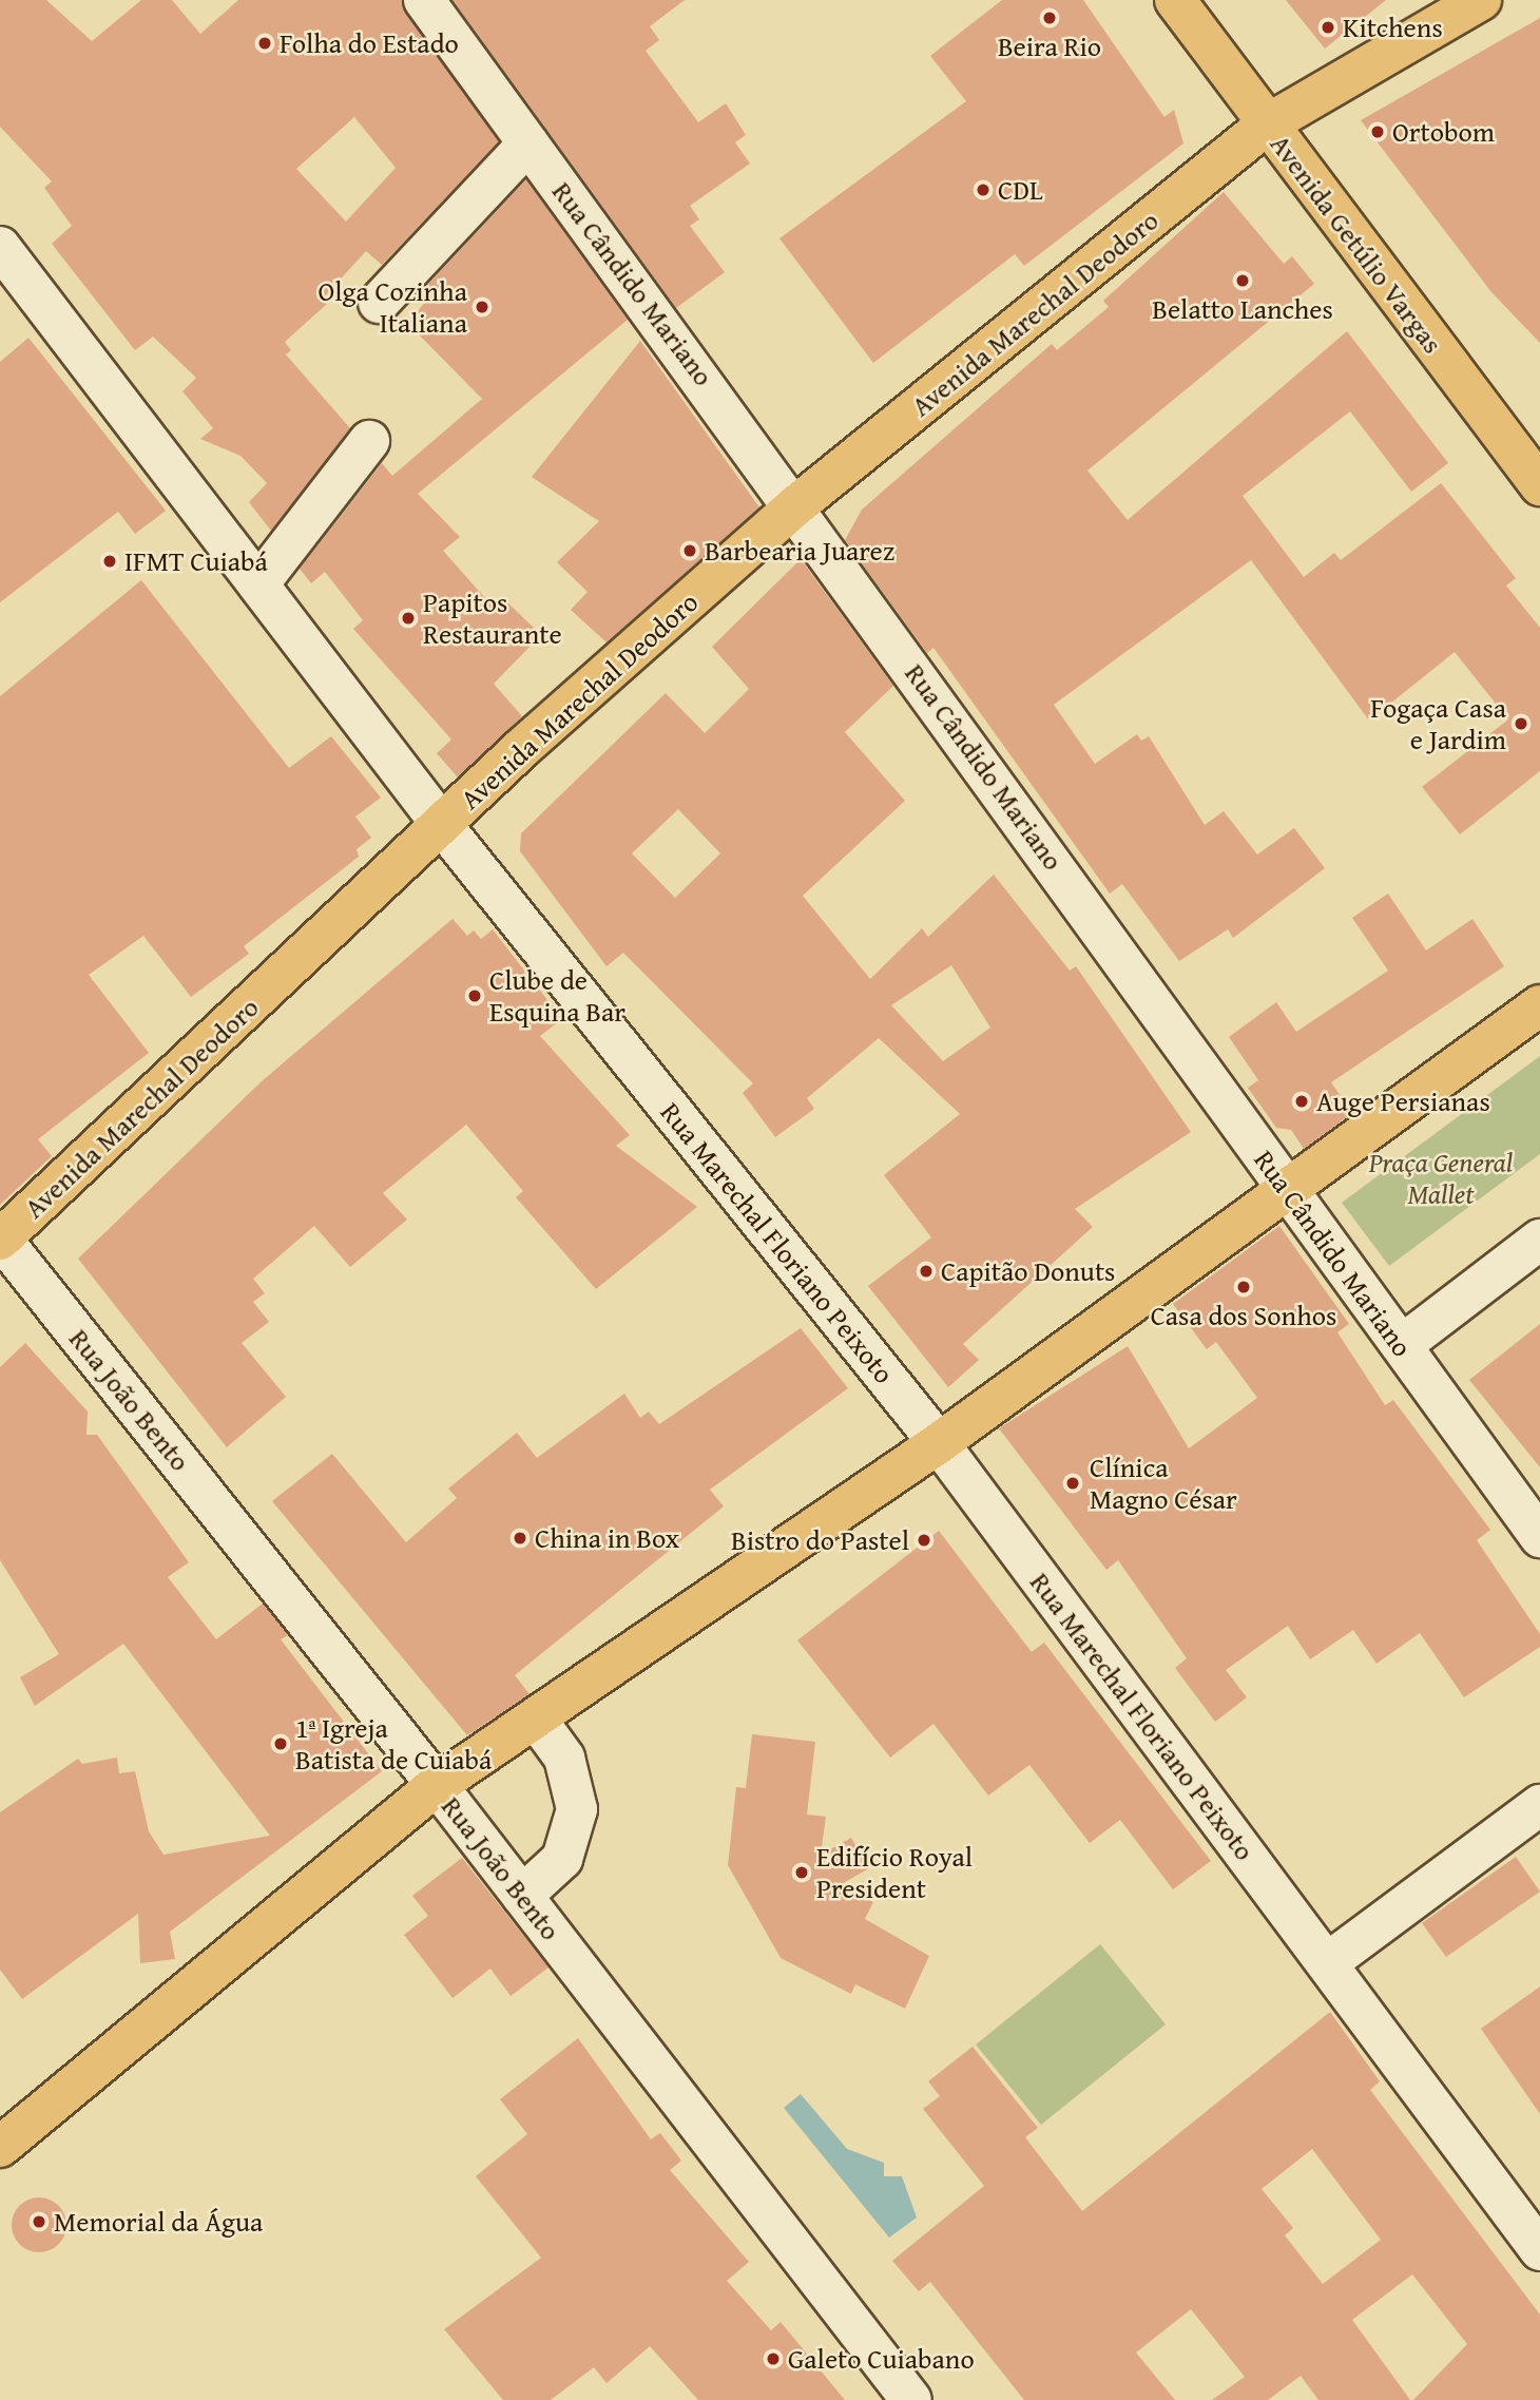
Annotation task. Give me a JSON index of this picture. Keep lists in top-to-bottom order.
{
  "streets": {
    "main road": ["Avenida Getúlio Vargas", "Avenida Marechal Deodoro"],
    "street": ["Rua Cândido Mariano", "Rua Marechal Floriano Peixoto", "Rua João Bento"]
  },
  "crossings": [
    ["Avenida Getúlio Vargas", "Avenida Marechal Deodoro"],
    ["Rua Cândido Mariano", "Avenida Marechal Deodoro"],
    ["Avenida Marechal Deodoro", "Rua Marechal Floriano Peixoto"],
    ["Avenida Marechal Deodoro", "Rua João Bento"]
  ],
  "parks": ["Praça General Mallet"],
  "places": [
    "Beira Rio",
    "Kitchens",
    "Folha do Estado",
    "Ortobom",
    "CDL",
    "Belatto Lanches",
    "Olga Cozinha Italiana",
    "Barbearia Juarez",
    "IFMT Cuiabá",
    "Papitos Restaurante",
    "Fogaça Casa e Jardim",
    "Clube de Esquina Bar",
    "Auge Persianas",
    "Capitão Donuts",
    "Casa dos Sonhos",
    "Clínica Magno César",
    "China in Box",
    "Bistro do Pastel",
    "1ª Igreja Batista de Cuiabá",
    "Edifício Royal President",
    "Memorial da Água",
    "Galeto Cuiabano"
  ]
}
